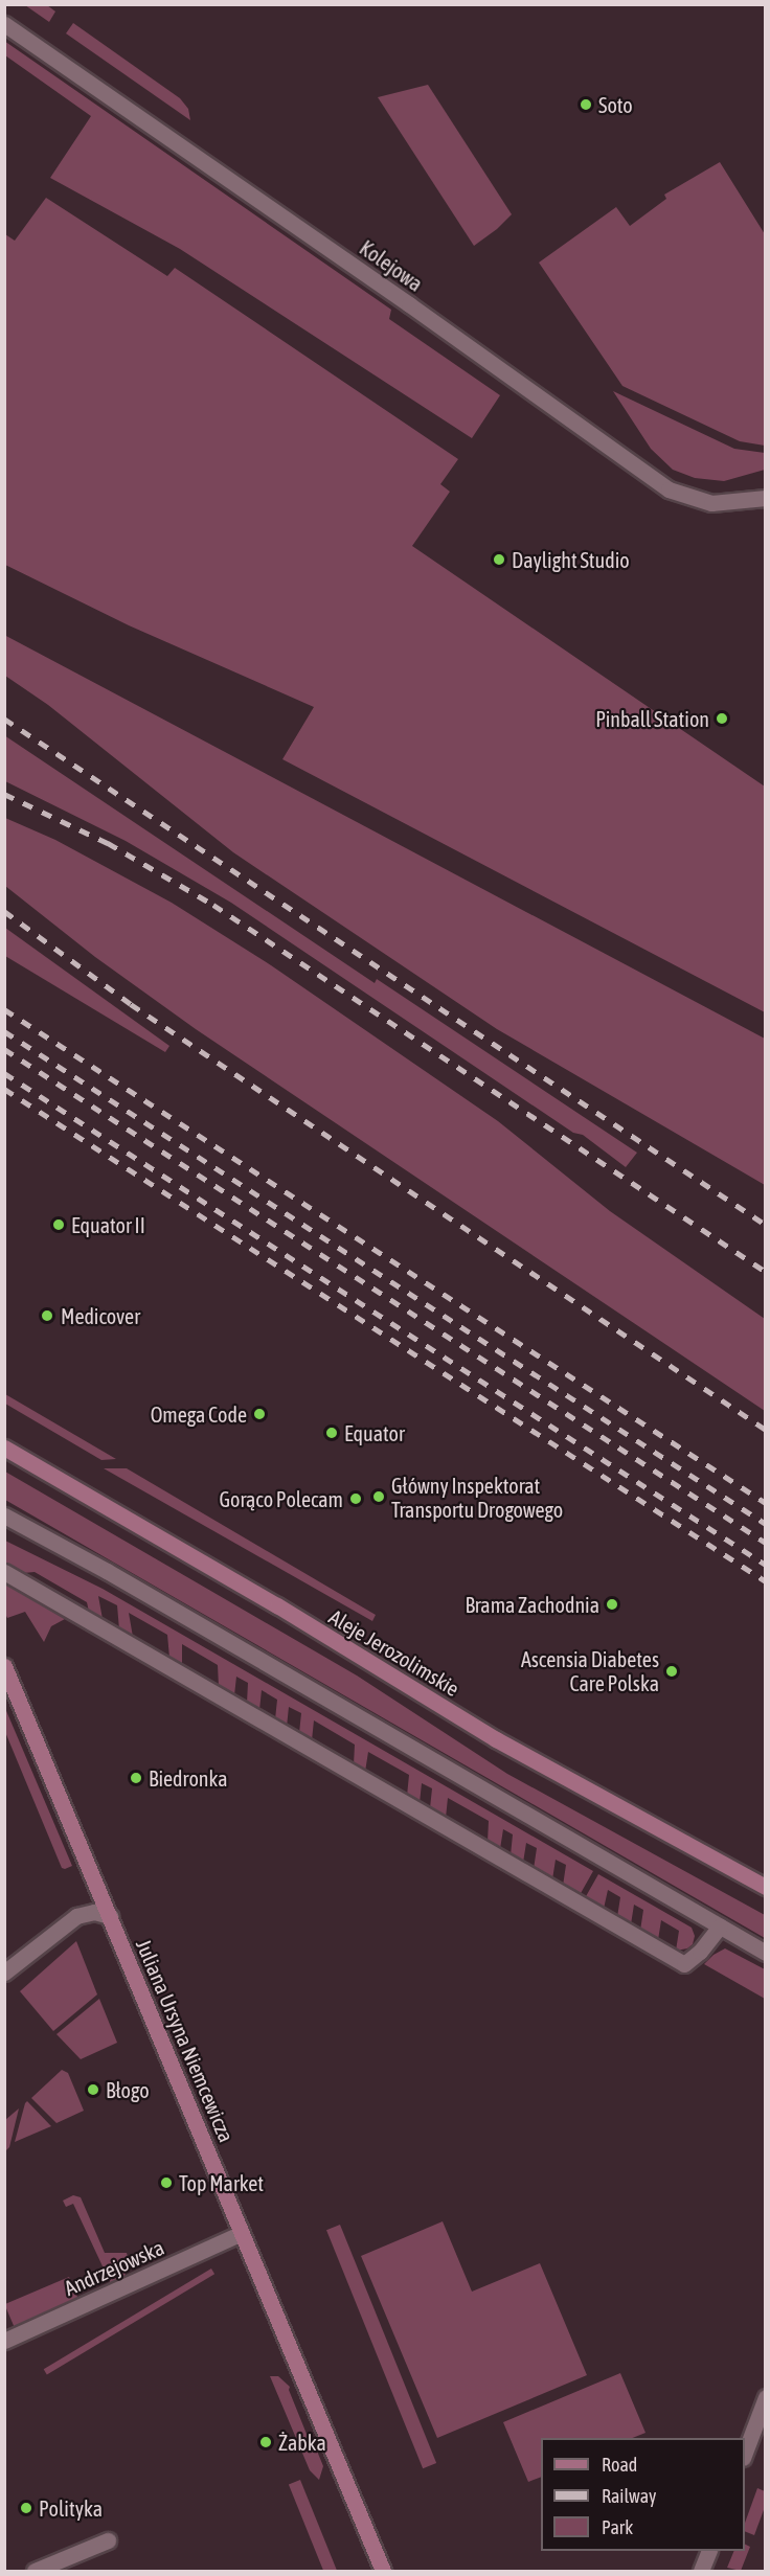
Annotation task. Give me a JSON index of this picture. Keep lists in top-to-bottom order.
{
  "streets": {
    "main road": ["Aleje Jerozolimskie", "Juliana Ursyna Niemcewicza"],
    "street": ["Kolejowa", "Andrzejowska"]
  },
  "crossings": [
    ["Juliana Ursyna Niemcewicza", "Andrzejowska"]
  ],
  "places": [
    "Soto",
    "Daylight Studio",
    "Pinball Station",
    "Equator II",
    "Medicover",
    "Omega Code",
    "Equator",
    "Główny Inspektorat Transportu Drogowego",
    "Gorąco Polecam",
    "Brama Zachodnia",
    "Ascensia Diabetes Care Polska",
    "Biedronka",
    "Błogo",
    "Top Market",
    "Żabka",
    "Polityka"
  ],
  "legend": ["Road", "Railway", "Park"]
}
